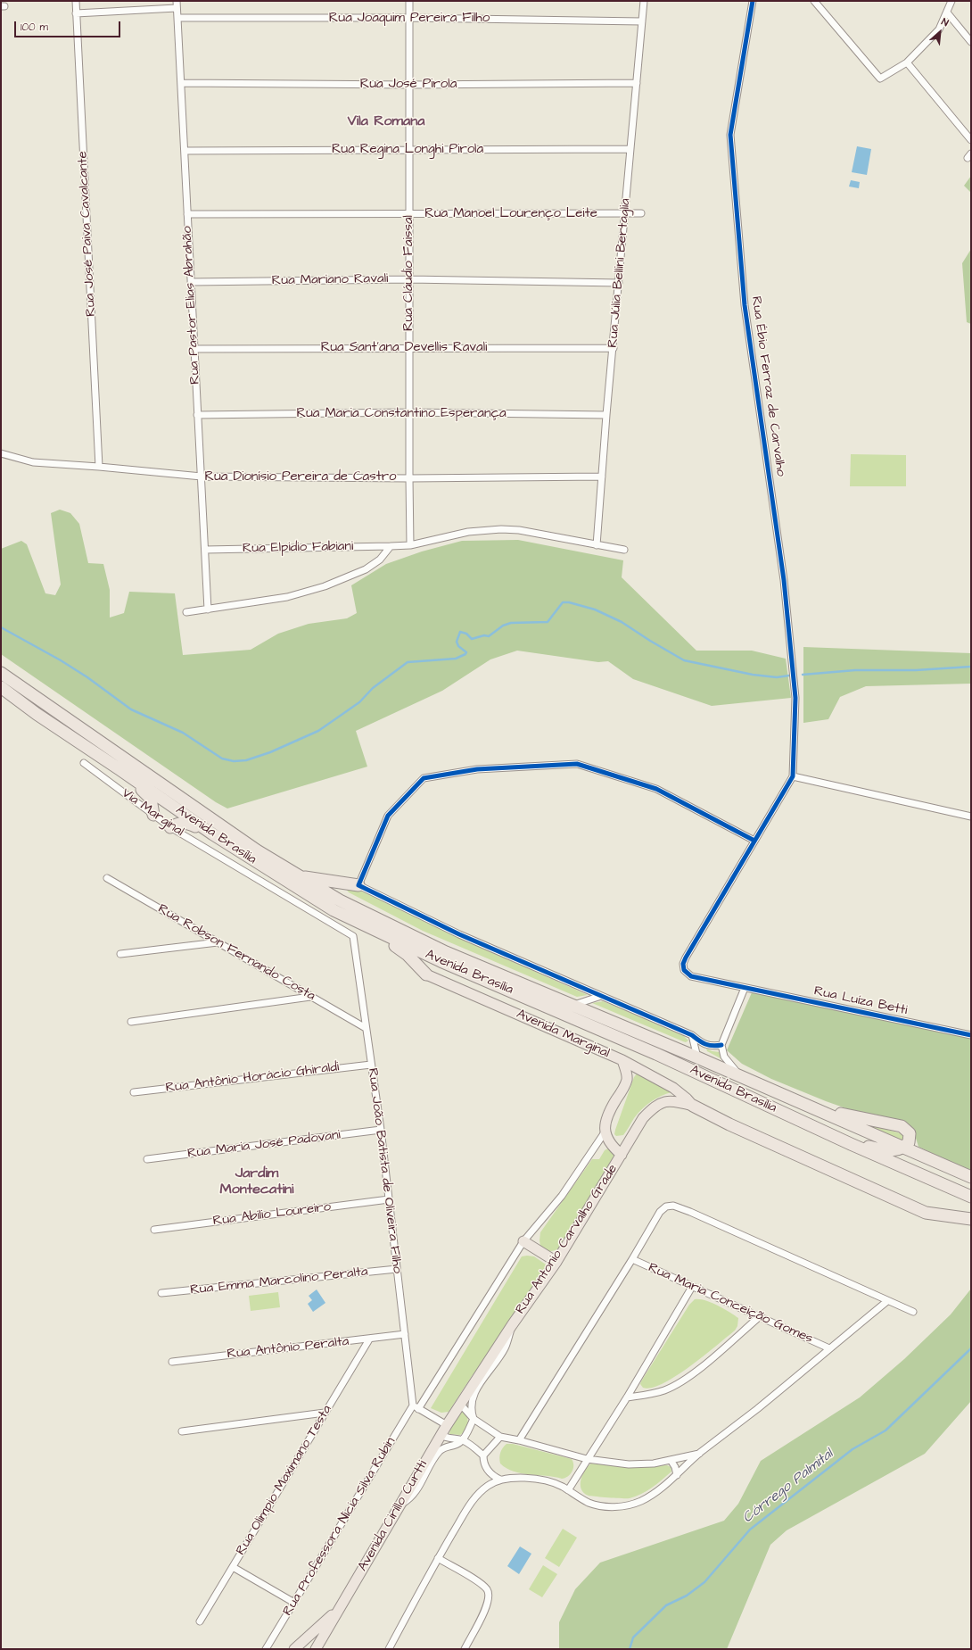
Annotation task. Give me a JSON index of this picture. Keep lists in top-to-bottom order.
{
  "streets": {
    "highway": ["Avenida Brasília"],
    "main road": ["Avenida Marginal", "Rua Antonio Carvalho Grade", "Avenida Cirillo Curtti"],
    "street": [
      "Rua Joaquim Pereira Filho",
      "Rua José Pirola",
      "Rua Regina Longhi Pirola",
      "Rua Manoel Lourenço Leite",
      "Rua José Paiva Cavalcante",
      "Rua Cláudio Faissal",
      "Rua Júlia Bellini Bertaglia",
      "Rua Mariano Ravali",
      "Rua Pastor Elias Abrahão",
      "Rua Sant'ana Devellis Ravali",
      "Rua Ébio Ferraz de Carvalho",
      "Rua Maria Constantino Esperança",
      "Rua Dionísio Pereira de Castro",
      "Rua Elpidio Fabiani",
      "Via Marginal",
      "Rua Robson Fernando Costa",
      "Rua Luíza Betti",
      "Rua Antônio Horácio Ghiraldi",
      "Rua Maria José Padovani",
      "Rua João Batista de Oliveira Filho",
      "Rua Abilio Loureiro",
      "Rua Emma Marcolino Peralta",
      "Rua Maria Conceição Gomes",
      "Rua Antônio Peralta",
      "Rua Olimpio Maximano Testa",
      "Rua Professora Nicia Silva Rubin"
    ]
  },
  "crossings": [
    ["Rua Joaquim Pereira Filho", "Rua Cláudio Faissal"],
    ["Rua Joaquim Pereira Filho", "Rua Júlia Bellini Bertaglia"],
    ["Rua Joaquim Pereira Filho", "Rua Pastor Elias Abrahão"],
    ["Rua José Pirola", "Rua Cláudio Faissal"],
    ["Rua José Pirola", "Rua Júlia Bellini Bertaglia"],
    ["Rua José Pirola", "Rua Pastor Elias Abrahão"],
    ["Rua Regina Longhi Pirola", "Rua Cláudio Faissal"],
    ["Rua Regina Longhi Pirola", "Rua Júlia Bellini Bertaglia"],
    ["Rua Regina Longhi Pirola", "Rua Pastor Elias Abrahão"],
    ["Rua Manoel Lourenço Leite", "Rua Cláudio Faissal"],
    ["Rua Manoel Lourenço Leite", "Rua Júlia Bellini Bertaglia"],
    ["Rua Manoel Lourenço Leite", "Rua Pastor Elias Abrahão"],
    ["Rua José Paiva Cavalcante", "Rua Dionísio Pereira de Castro"],
    ["Rua Cláudio Faissal", "Rua Mariano Ravali"],
    ["Rua Cláudio Faissal", "Rua Sant'ana Devellis Ravali"],
    ["Rua Cláudio Faissal", "Rua Maria Constantino Esperança"],
    ["Rua Cláudio Faissal", "Rua Dionísio Pereira de Castro"],
    ["Rua Cláudio Faissal", "Rua Elpidio Fabiani"],
    ["Rua Júlia Bellini Bertaglia", "Rua Mariano Ravali"],
    ["Rua Júlia Bellini Bertaglia", "Rua Sant'ana Devellis Ravali"],
    ["Rua Júlia Bellini Bertaglia", "Rua Maria Constantino Esperança"],
    ["Rua Júlia Bellini Bertaglia", "Rua Dionísio Pereira de Castro"],
    ["Rua Júlia Bellini Bertaglia", "Rua Elpidio Fabiani"],
    ["Rua Mariano Ravali", "Rua Pastor Elias Abrahão"],
    ["Rua Pastor Elias Abrahão", "Rua Sant'ana Devellis Ravali"],
    ["Rua Pastor Elias Abrahão", "Rua Maria Constantino Esperança"],
    ["Rua Pastor Elias Abrahão", "Rua Dionísio Pereira de Castro"],
    ["Rua Pastor Elias Abrahão", "Rua Elpidio Fabiani"],
    ["Via Marginal", "Rua João Batista de Oliveira Filho"],
    ["Rua Robson Fernando Costa", "Rua João Batista de Oliveira Filho"],
    ["Avenida Marginal", "Rua Antonio Carvalho Grade"],
    ["Rua Antônio Horácio Ghiraldi", "Rua João Batista de Oliveira Filho"],
    ["Rua Maria José Padovani", "Rua João Batista de Oliveira Filho"],
    ["Rua João Batista de Oliveira Filho", "Rua Abilio Loureiro"],
    ["Rua João Batista de Oliveira Filho", "Rua Emma Marcolino Peralta"],
    ["Rua João Batista de Oliveira Filho", "Rua Antônio Peralta"],
    ["Rua João Batista de Oliveira Filho", "Rua Professora Nicia Silva Rubin"],
    ["Rua Antonio Carvalho Grade", "Avenida Cirillo Curtti"],
    ["Rua Antônio Peralta", "Rua Olimpio Maximano Testa"]
  ],
  "districts": ["Vila Romana", "Jardim Montecatini"],
  "water": ["Córrego Palmital"],
  "scale_bar": "100 m",
  "north": "top right"
}
